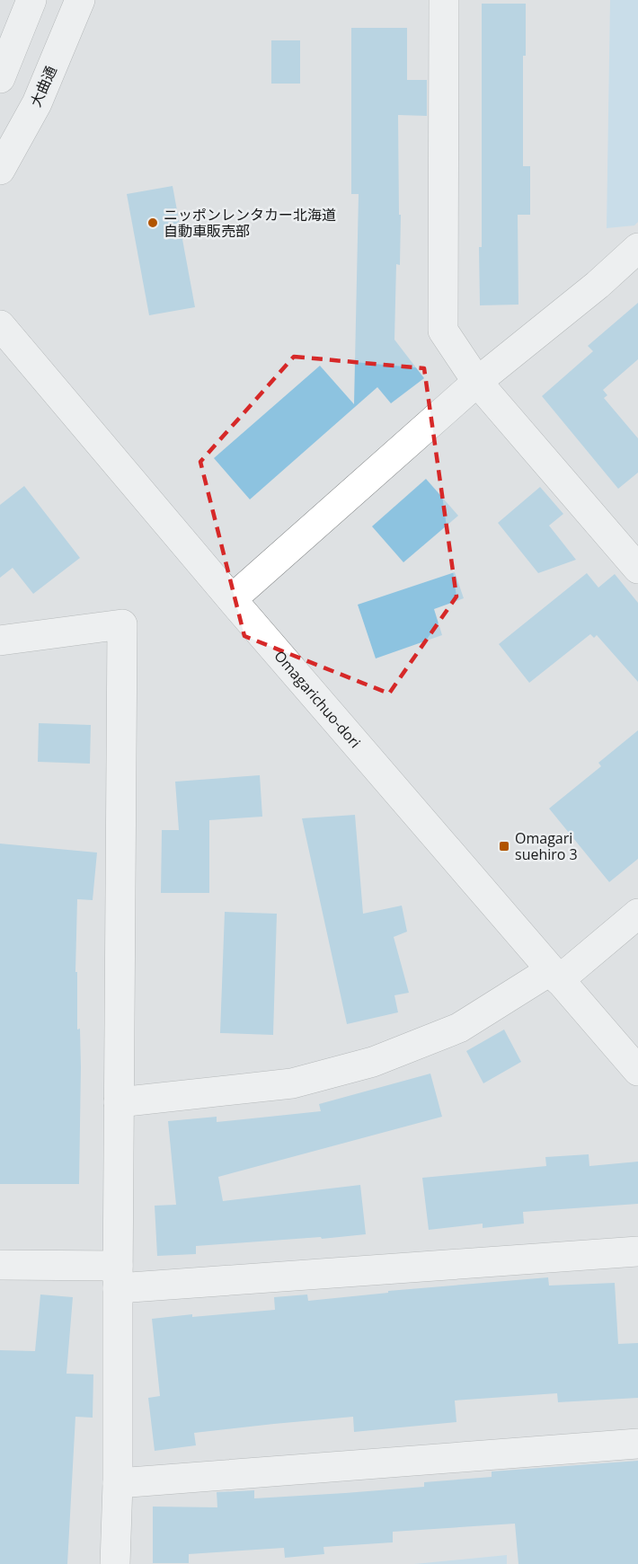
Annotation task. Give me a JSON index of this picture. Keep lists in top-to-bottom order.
{
  "streets": {
    "street": ["大曲通", "Omagarichuo-dori"]
  },
  "places": {
    "other": ["ニッポンレンタカー北海道 自動車販売部"],
    "transit": ["Omagari suehiro 3"]
  }
}
